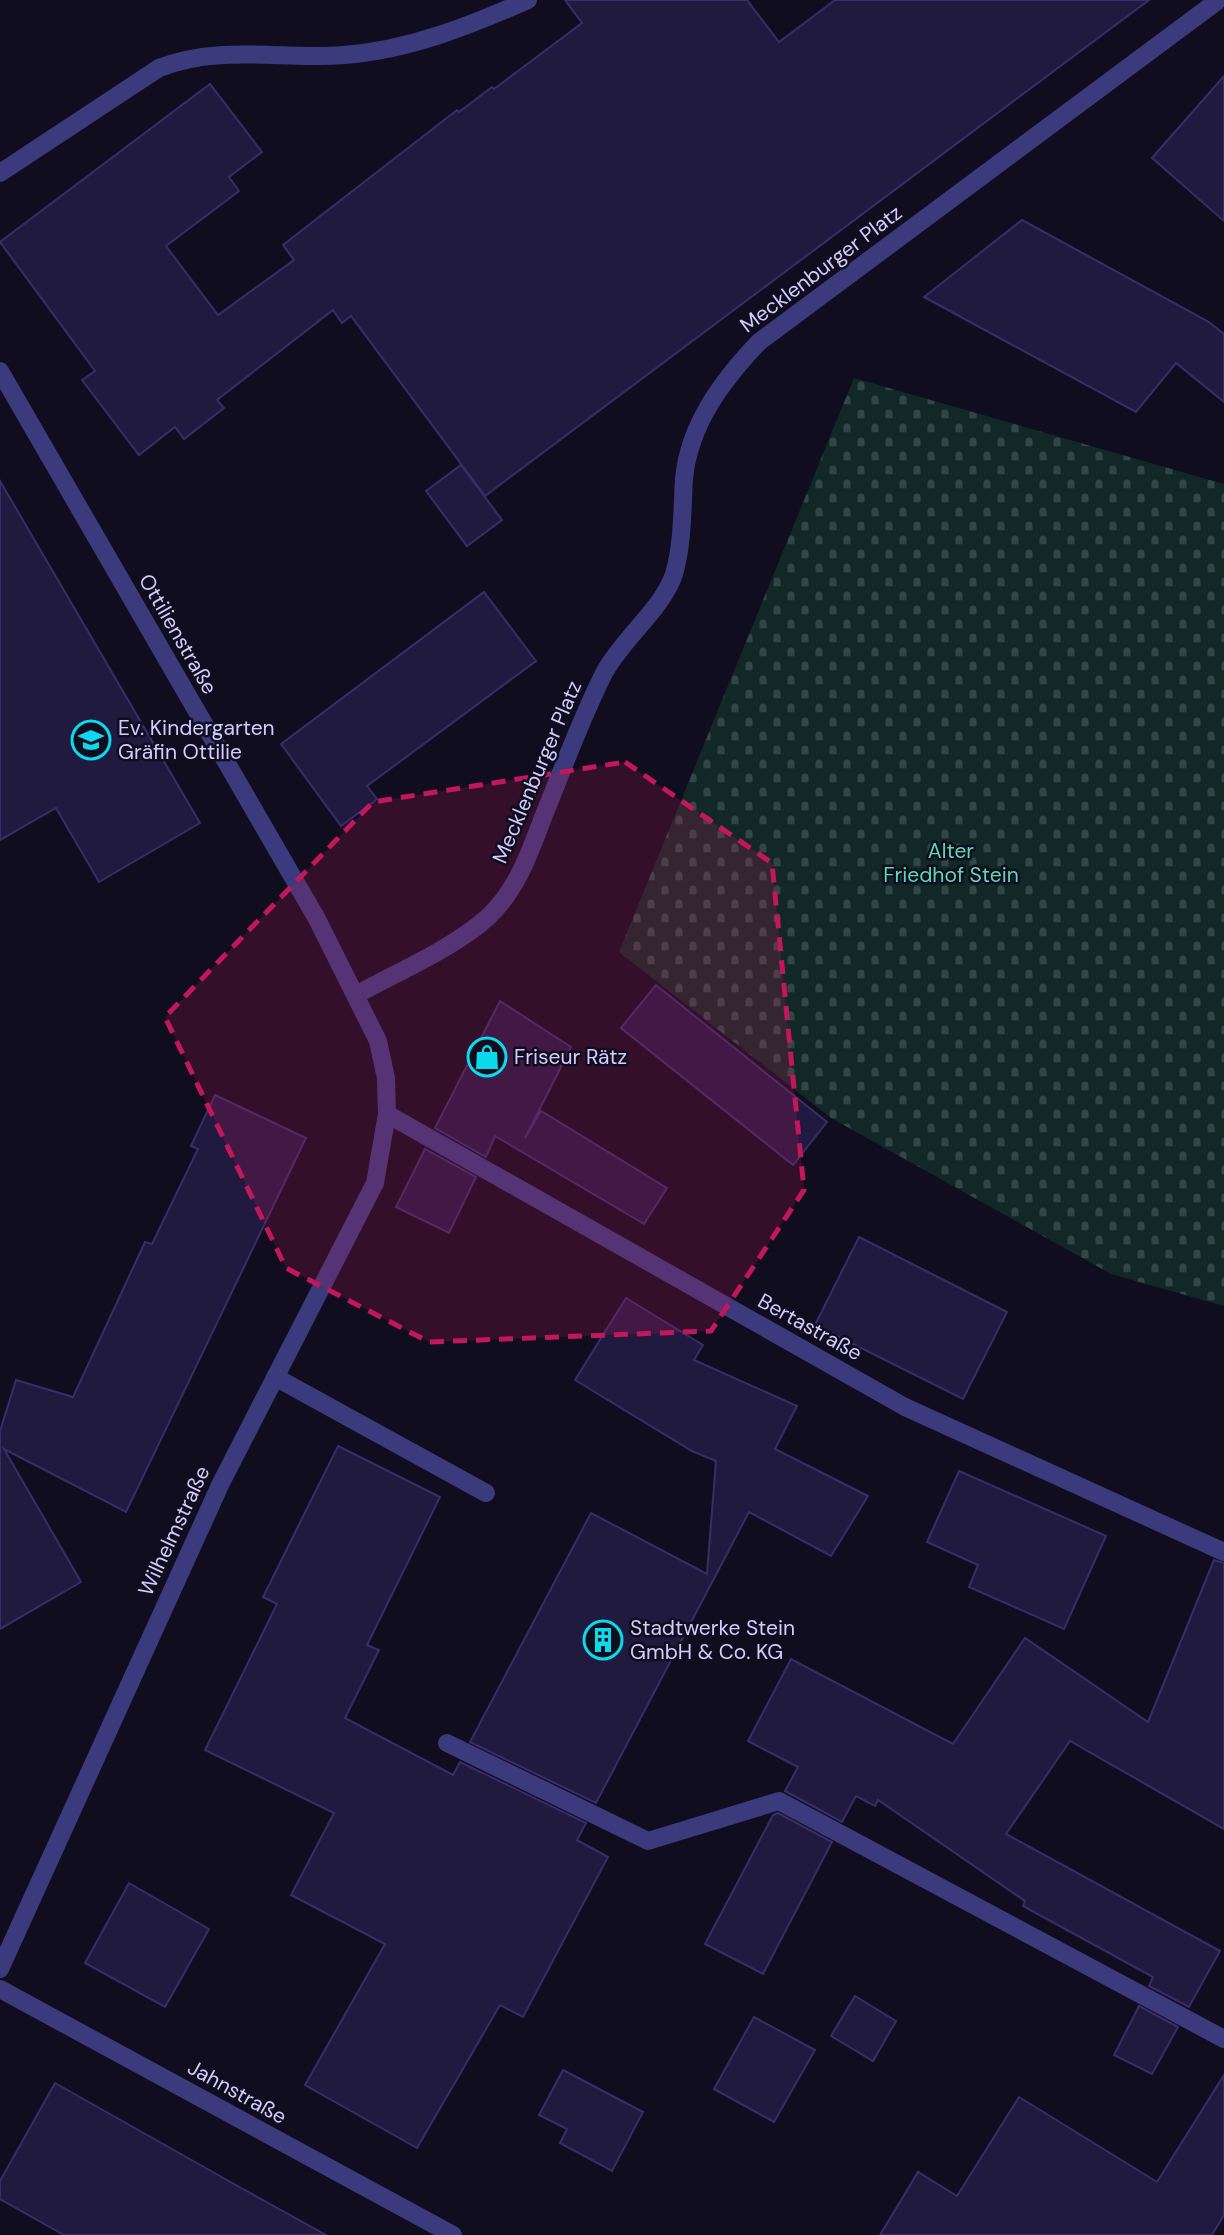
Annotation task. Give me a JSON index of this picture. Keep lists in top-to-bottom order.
{
  "streets": {
    "street": [
      "Mecklenburger Platz",
      "Ottilienstraße",
      "Bertastraße",
      "Wilhelmstraße",
      "Jahnstraße"
    ]
  },
  "crossings": [
    ["Mecklenburger Platz", "Ottilienstraße"],
    ["Ottilienstraße", "Bertastraße"],
    ["Ottilienstraße", "Wilhelmstraße"],
    ["Bertastraße", "Wilhelmstraße"]
  ],
  "parks": ["Alter Friedhof Stein"],
  "places": {
    "school or university": ["Ev. Kindergarten Gräfin Ottilie"],
    "shop": ["Friseur Rätz"],
    "building": ["Stadtwerke Stein GmbH & Co. KG"]
  }
}
